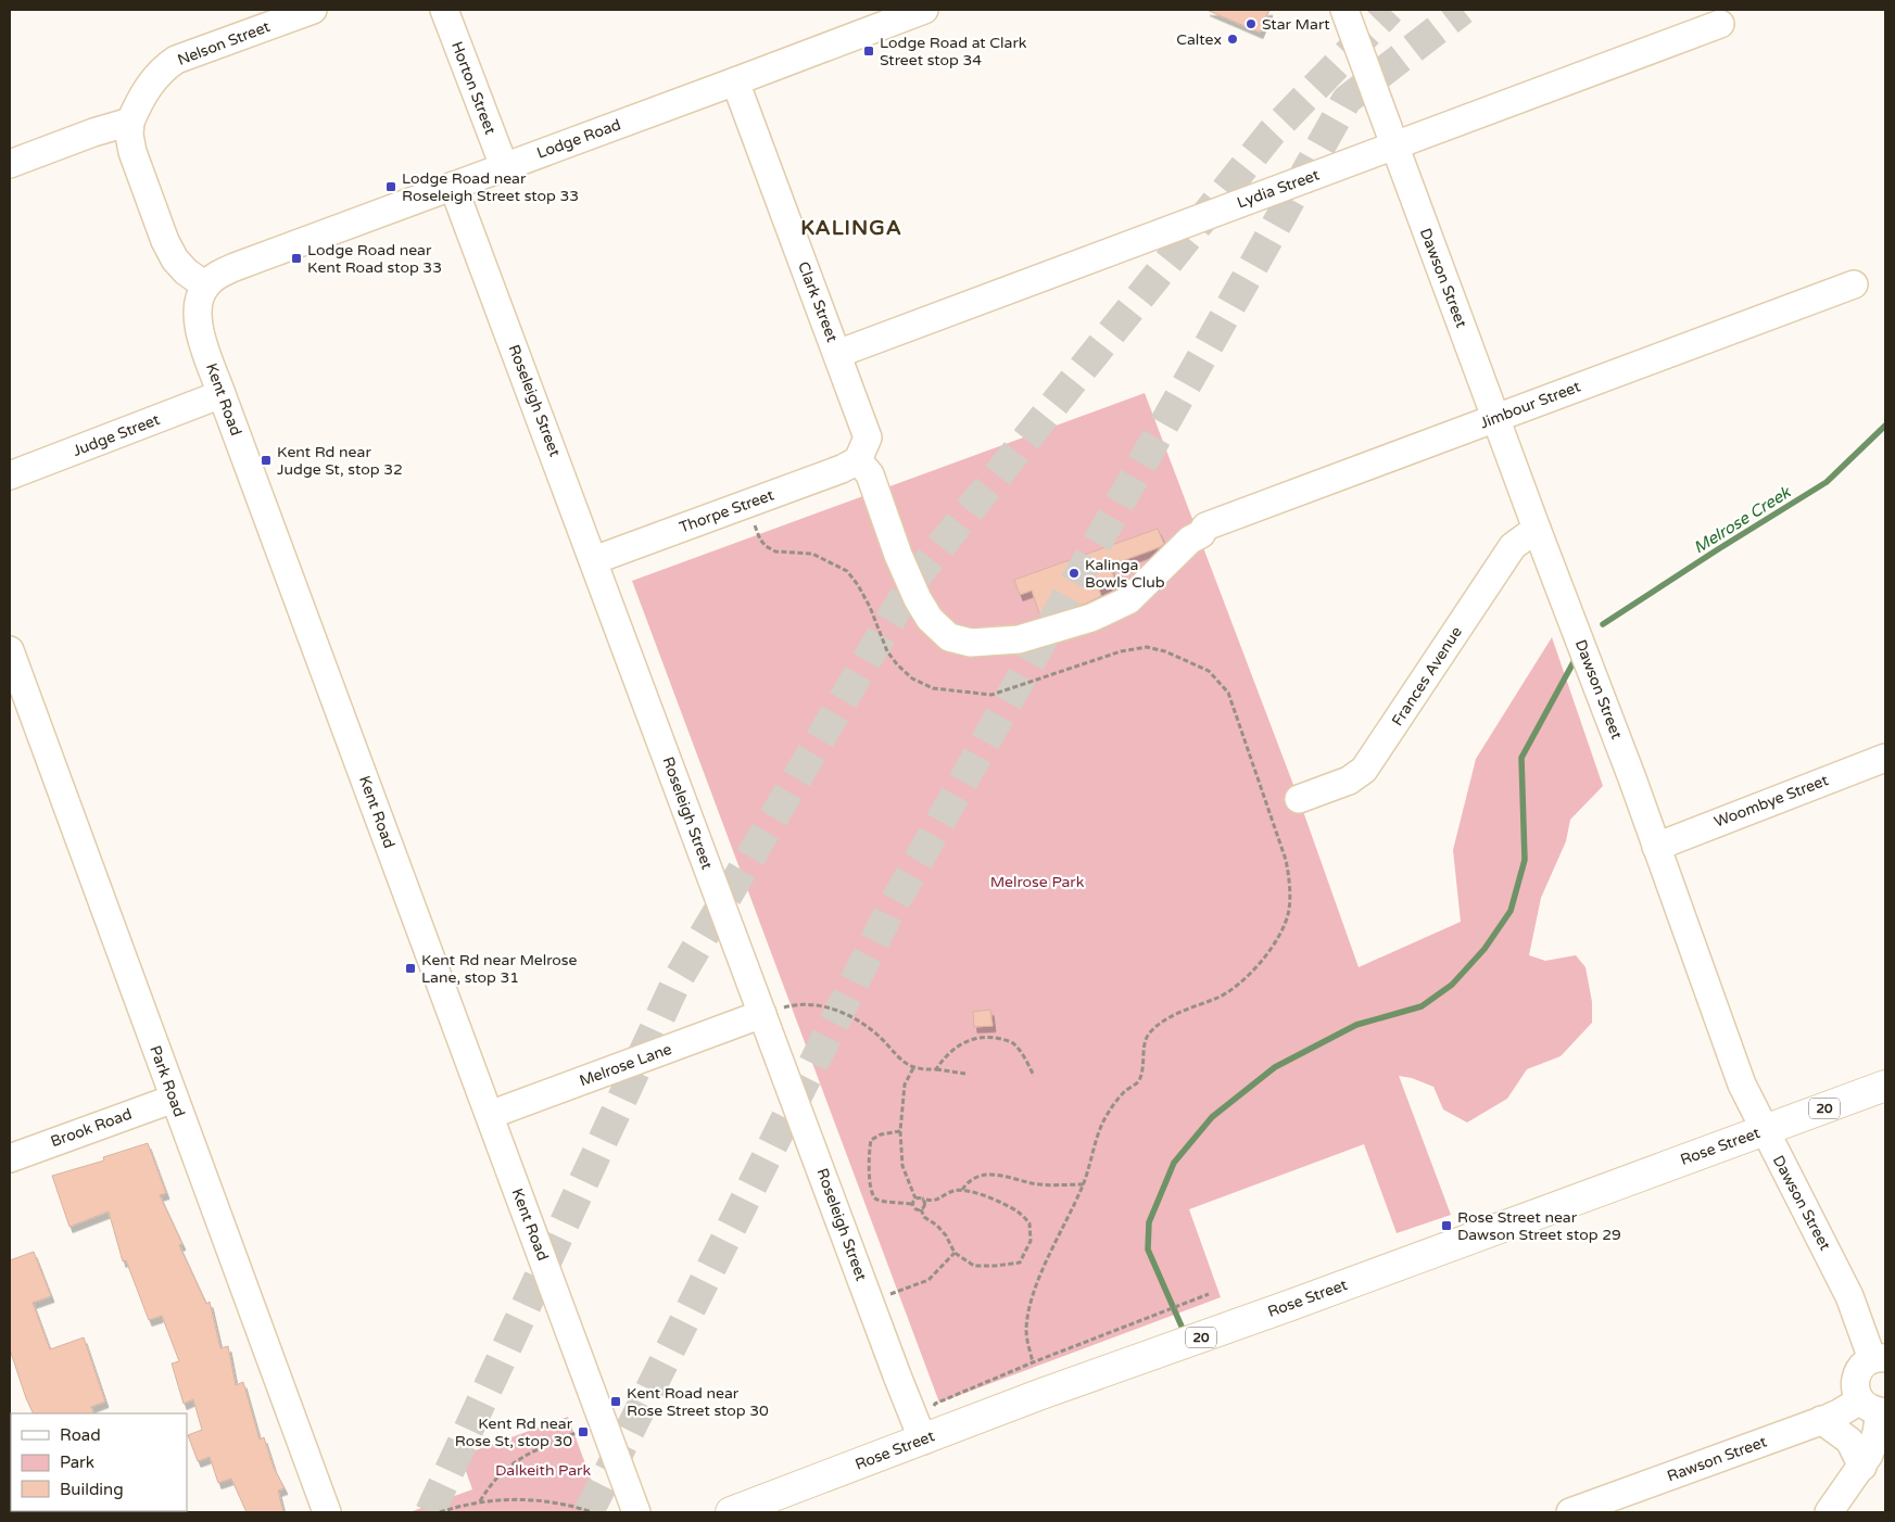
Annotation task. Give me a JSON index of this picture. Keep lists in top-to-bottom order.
{
  "streets": {
    "main road": ["20", "Rose Street"],
    "street": [
      "Nelson Street",
      "Horton Street",
      "Lodge Road",
      "Lydia Street",
      "Dawson Street",
      "Clark Street",
      "Kent Road",
      "Roseleigh Street",
      "Jimbour Street",
      "Judge Street",
      "Thorpe Street",
      "Frances Avenue",
      "Woombye Street",
      "Melrose Lane",
      "Park Road",
      "Brook Road",
      "Rawson Street"
    ]
  },
  "crossings": [
    ["Horton Street", "Lodge Road"],
    ["Lodge Road", "Clark Street"],
    ["Lodge Road", "Kent Road"],
    ["Lodge Road", "Roseleigh Street"],
    ["Lydia Street", "Dawson Street"],
    ["Lydia Street", "Clark Street"],
    ["Dawson Street", "Jimbour Street"],
    ["Dawson Street", "Frances Avenue"],
    ["Dawson Street", "Woombye Street"],
    ["Dawson Street", "Rose Street"],
    ["Clark Street", "Jimbour Street"],
    ["Clark Street", "Thorpe Street"],
    ["Kent Road", "Judge Street"],
    ["Kent Road", "Melrose Lane"],
    ["Roseleigh Street", "Thorpe Street"],
    ["Roseleigh Street", "Melrose Lane"],
    ["Roseleigh Street", "Rose Street"],
    ["Jimbour Street", "Thorpe Street"],
    ["Park Road", "Brook Road"]
  ],
  "districts": ["KALINGA"],
  "water": ["Melrose Creek"],
  "parks": ["Melrose Park", "Dalkeith Park"],
  "places": {
    "other": ["Star Mart", "Caltex", "Kalinga Bowls Club"],
    "transit": [
      "Lodge Road at Clark Street stop 34",
      "Lodge Road near Roseleigh Street stop 33",
      "Lodge Road near Kent Road stop 33",
      "Kent Rd near Judge St, stop 32",
      "Kent Rd near Melrose Lane, stop 31",
      "Rose Street near Dawson Street stop 29",
      "Kent Road near Rose Street stop 30",
      "Kent Rd near Rose St, stop 30"
    ]
  },
  "legend": ["Road", "Park", "Building"]
}
